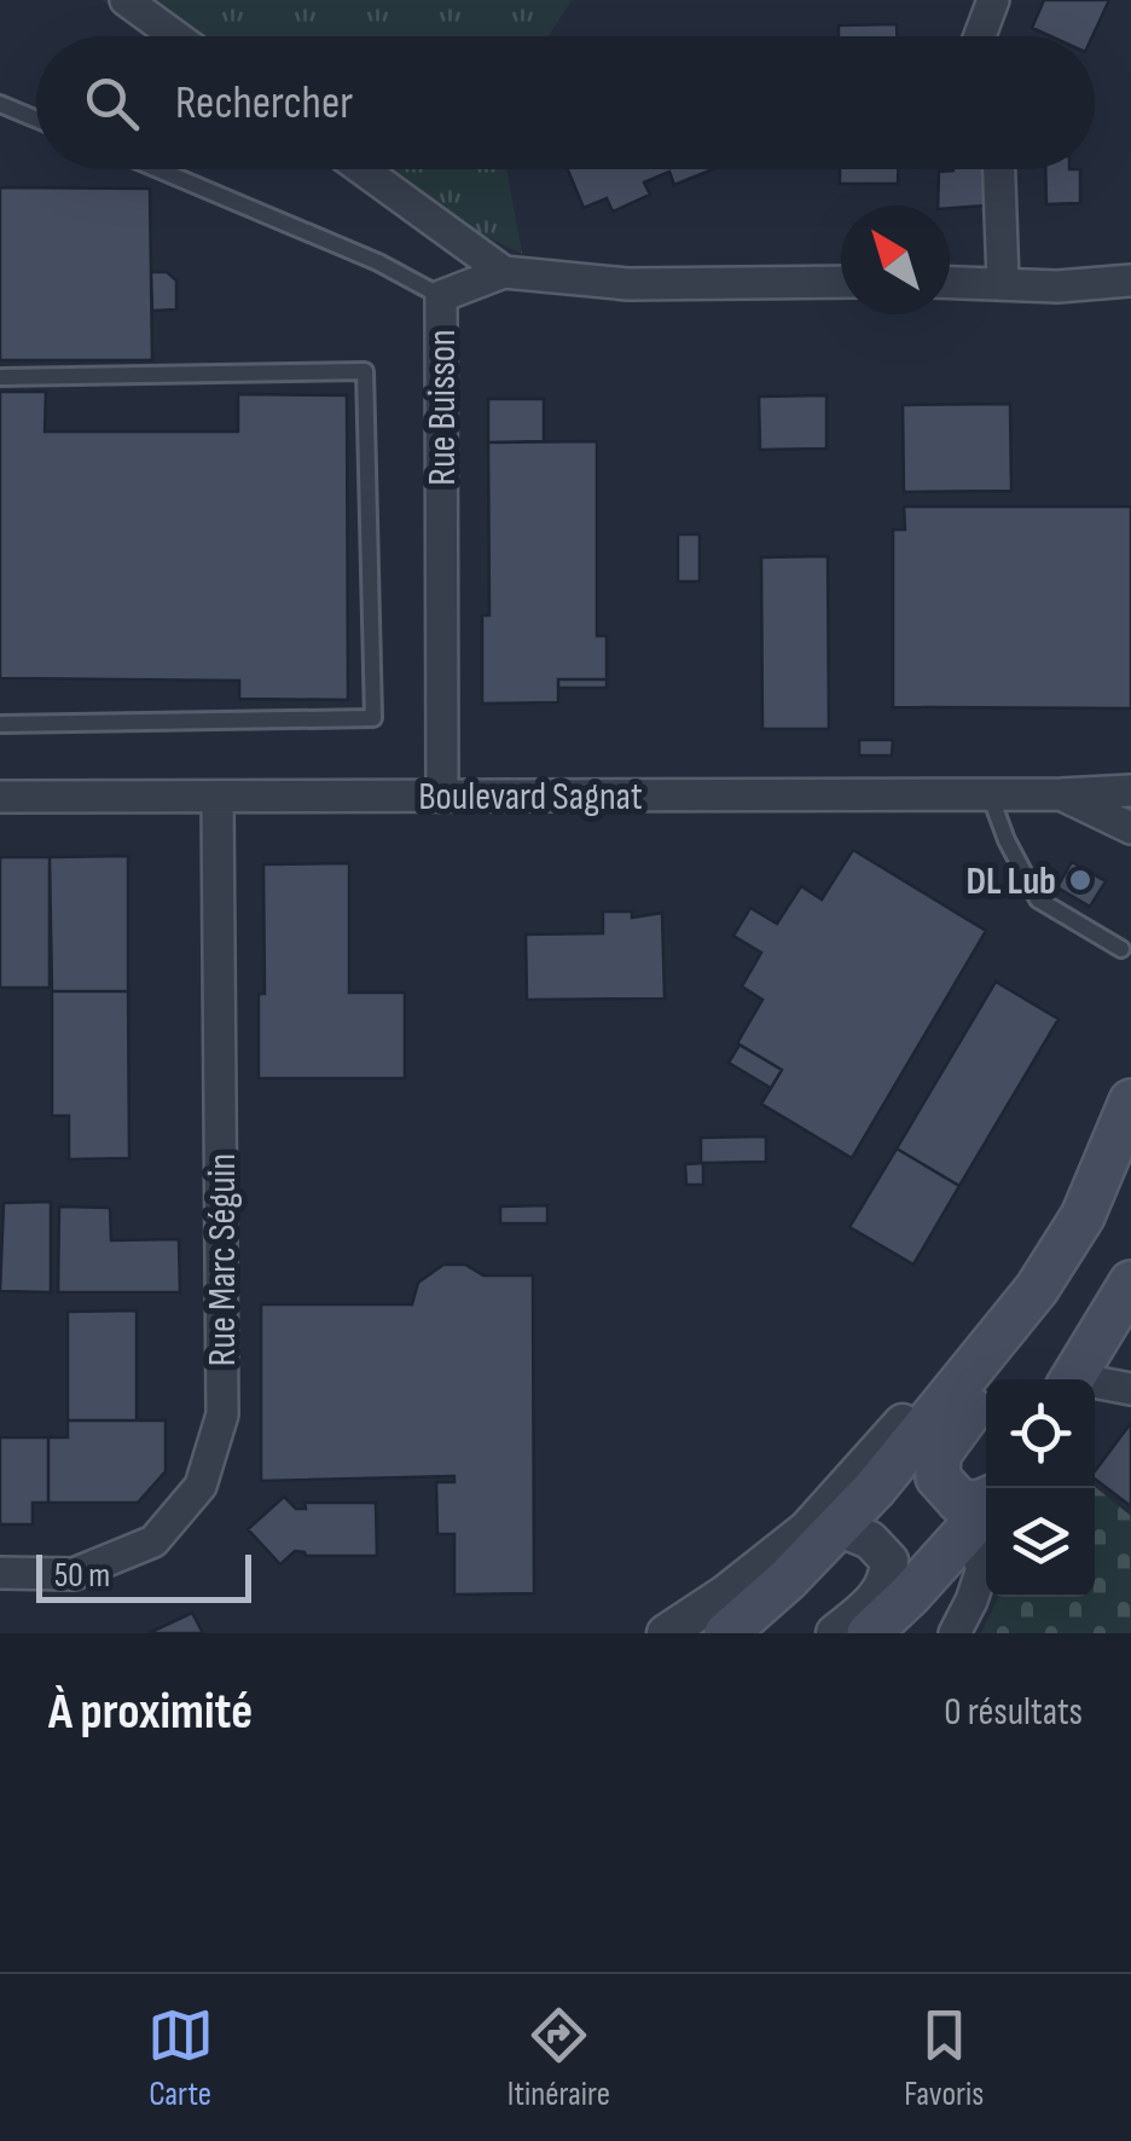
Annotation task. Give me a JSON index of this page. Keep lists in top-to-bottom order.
{
  "streets": {
    "street": ["Rue Buisson", "Boulevard Sagnat", "Rue Marc Séguin"]
  },
  "crossings": [
    ["Rue Buisson", "Boulevard Sagnat"],
    ["Boulevard Sagnat", "Rue Marc Séguin"]
  ],
  "places": ["DL Lub"],
  "scale_bar": "50 m",
  "north": "top left",
  "page": {
    "search": "Rechercher",
    "scale": "50 m",
    "heading": ["À proximité", "0 résultats"],
    "nav": ["Carte", "Itinéraire", "Favoris"]
  }
}
